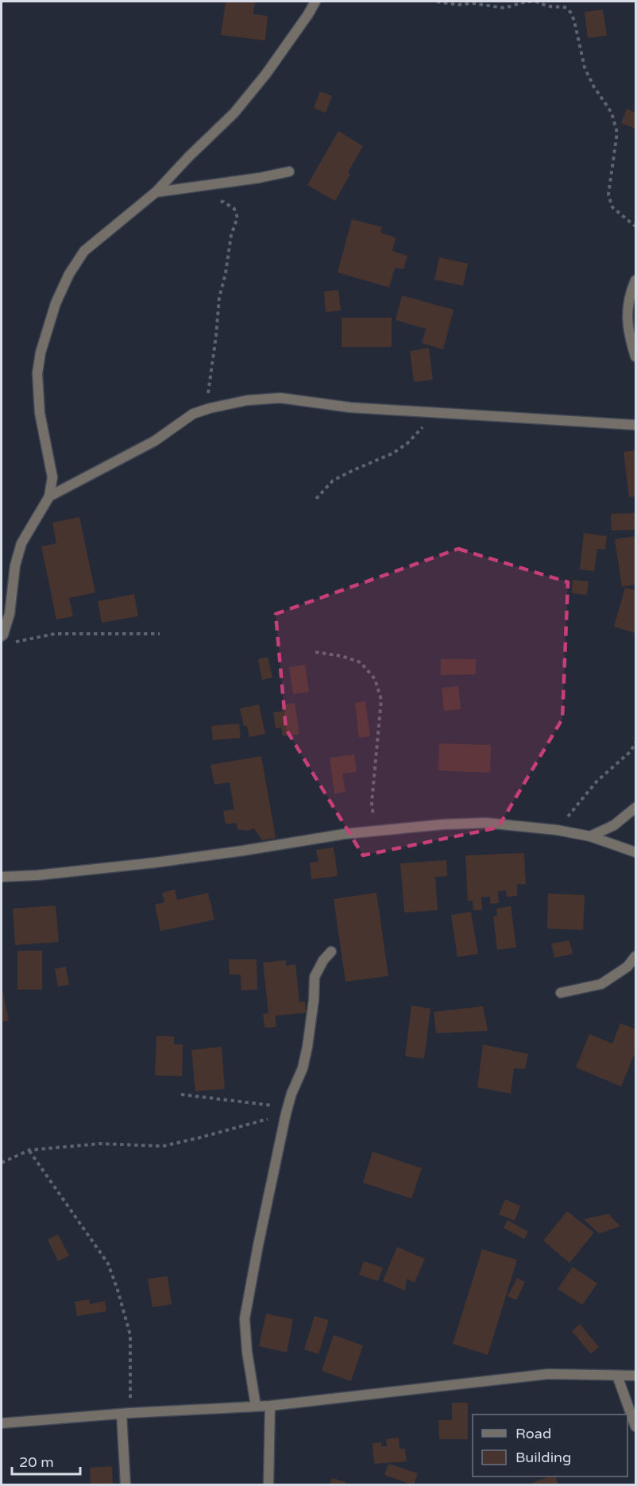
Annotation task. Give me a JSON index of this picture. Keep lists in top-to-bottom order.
{
  "legend": ["Road", "Building"],
  "scale_bar": "20 m"
}
